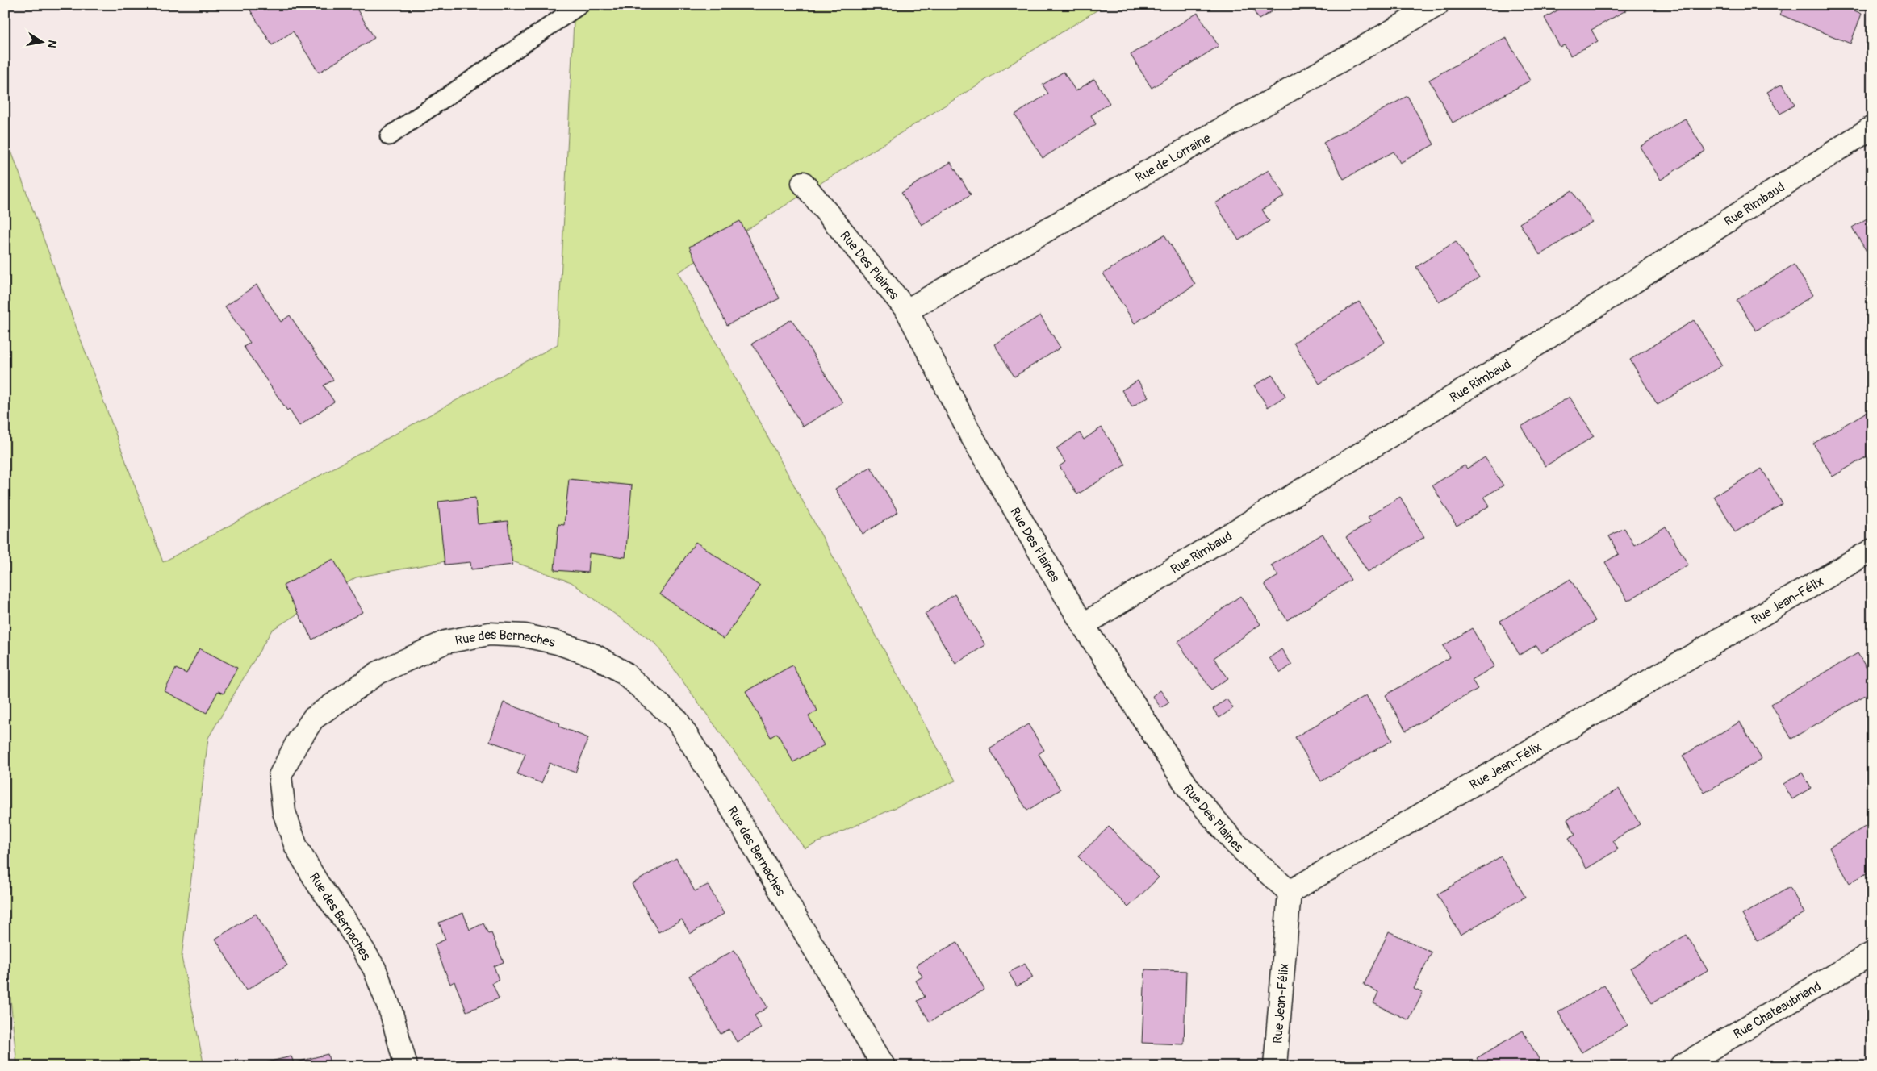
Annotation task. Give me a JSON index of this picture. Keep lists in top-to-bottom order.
{
  "streets": {
    "street": [
      "Rue de Lorraine",
      "Rue Rimbaud",
      "Rue Des Plaines",
      "Rue Jean-Félix",
      "Rue des Bernaches",
      "Rue Chateaubriand"
    ]
  },
  "crossings": [
    ["Rue de Lorraine", "Rue Des Plaines"],
    ["Rue Rimbaud", "Rue Des Plaines"],
    ["Rue Des Plaines", "Rue Jean-Félix"]
  ],
  "north": "right"
}
